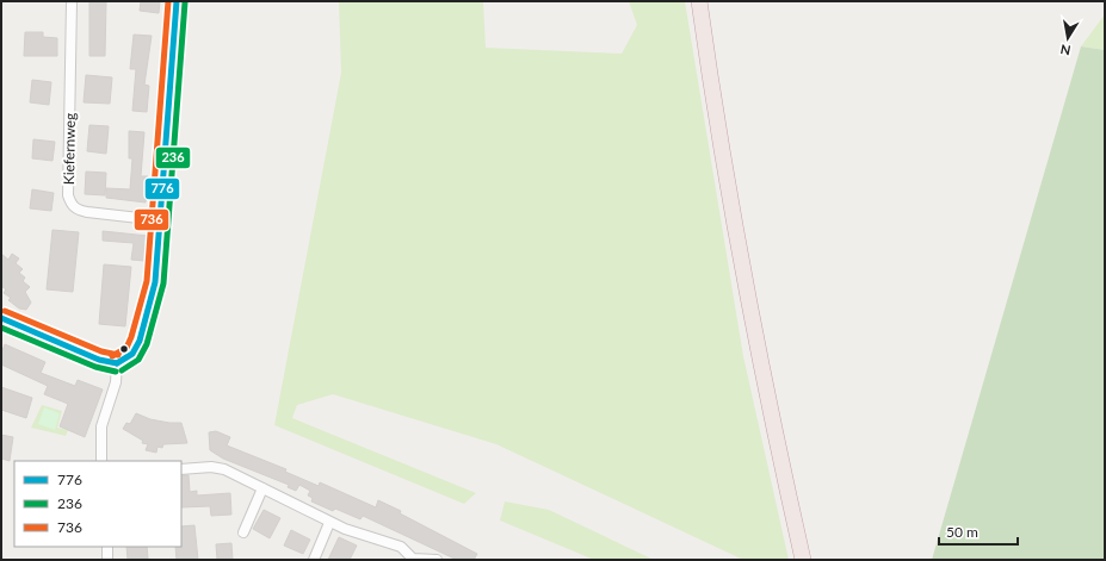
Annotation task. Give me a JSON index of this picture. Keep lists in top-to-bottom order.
{
  "streets": {
    "street": ["Kiefernweg"]
  },
  "lines": ["transit line 776", "transit line 736", "transit line 236"],
  "legend": ["776", "236", "736"],
  "scale_bar": "50 m",
  "north": "bottom"
}
